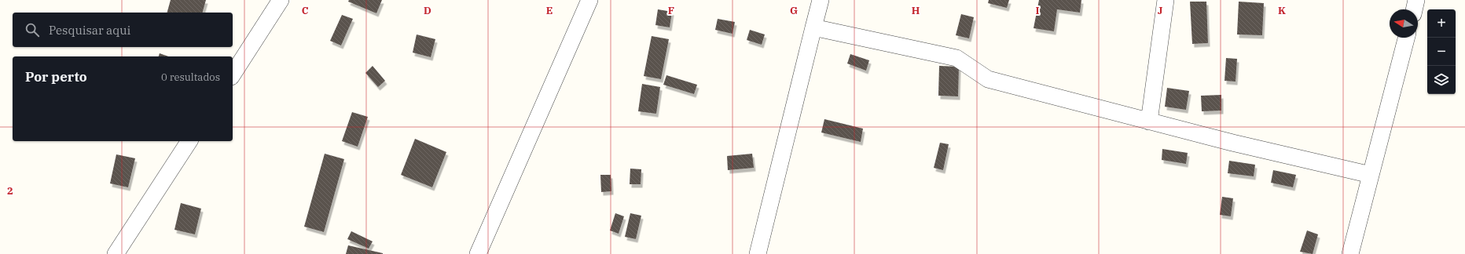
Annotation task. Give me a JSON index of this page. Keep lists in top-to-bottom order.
{
  "north": "left",
  "page": {
    "map_buttons": ["+", "−"],
    "search": "Pesquisar aqui",
    "heading": ["Por perto", "0 resultados"]
  },
  "grid": {
    "columns": [
      "C",
      "D",
      "E",
      "F",
      "G",
      "H",
      "I",
      "J",
      "K"
    ],
    "rows": ["2"]
  }
}
